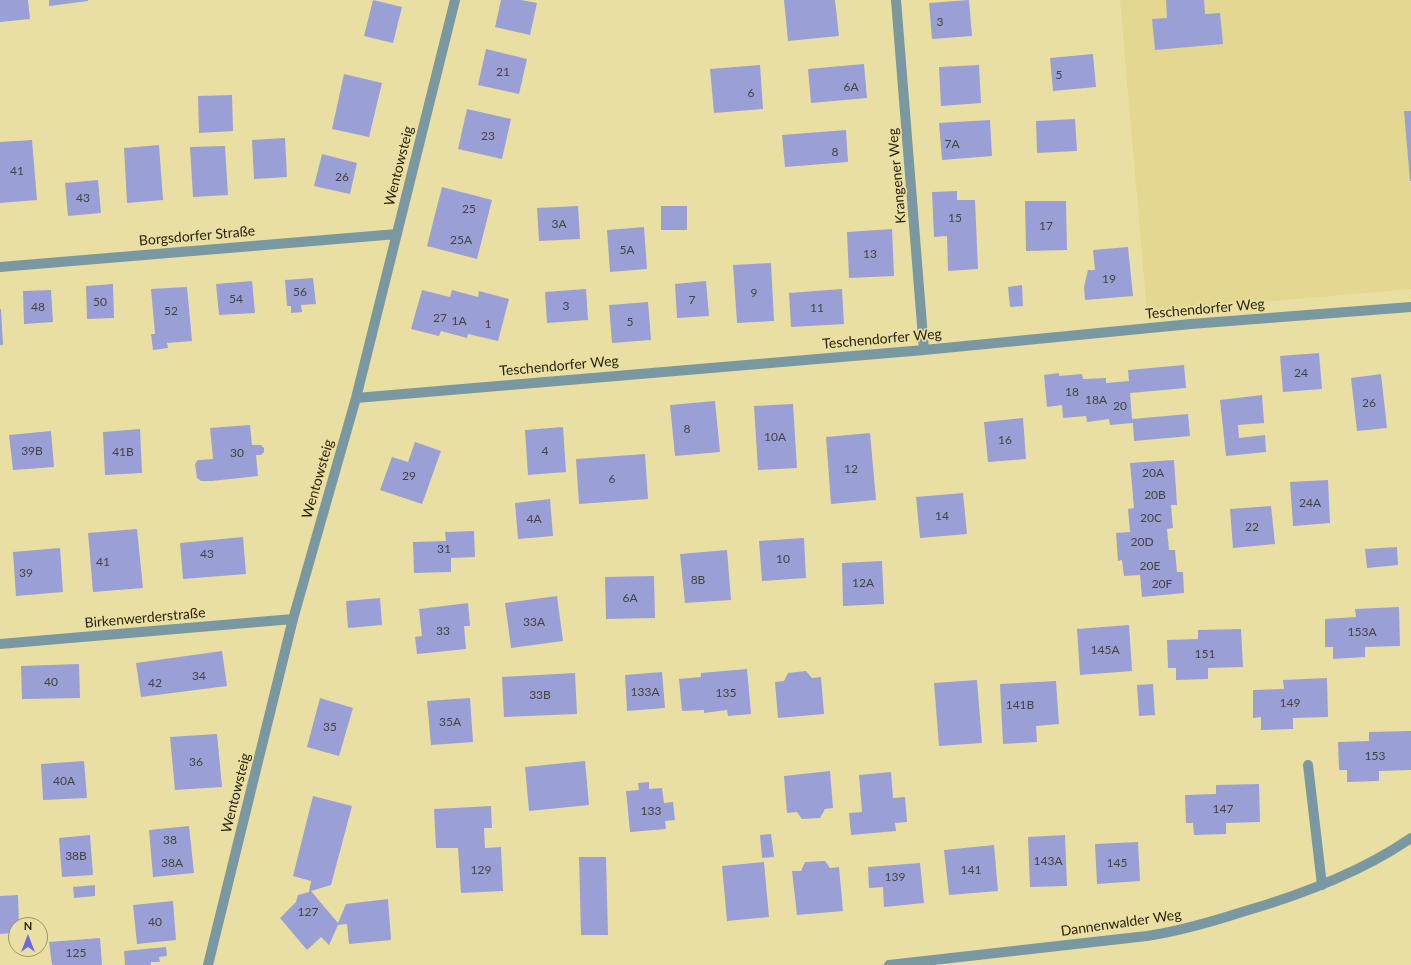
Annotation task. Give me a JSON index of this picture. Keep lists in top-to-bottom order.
{
  "streets": {
    "street": [
      "Wentowsteig",
      "Krangener Weg",
      "Borgsdorfer Straße",
      "Teschendorfer Weg",
      "Birkenwerderstraße",
      "Dannenwalder Weg"
    ]
  },
  "crossings": [
    ["Wentowsteig", "Borgsdorfer Straße"],
    ["Wentowsteig", "Teschendorfer Weg"],
    ["Wentowsteig", "Birkenwerderstraße"],
    ["Krangener Weg", "Teschendorfer Weg"]
  ],
  "house_numbers": [
    "3",
    "21",
    "5",
    "6A",
    "6",
    "23",
    "7A",
    "8",
    "41",
    "26",
    "43",
    "25",
    "15",
    "3A",
    "17",
    "25A",
    "5A",
    "13",
    "19",
    "56",
    "9",
    "54",
    "7",
    "50",
    "3",
    "48",
    "11",
    "52",
    "27",
    "1A",
    "5",
    "1",
    "24",
    "18",
    "18A",
    "26",
    "20",
    "8",
    "10A",
    "16",
    "39B",
    "4",
    "41B",
    "30",
    "12",
    "20A",
    "29",
    "6",
    "20B",
    "24A",
    "14",
    "20C",
    "4A",
    "22",
    "20D",
    "31",
    "43",
    "10",
    "41",
    "20E",
    "39",
    "8B",
    "12A",
    "20F",
    "6A",
    "33A",
    "33",
    "153A",
    "145A",
    "151",
    "34",
    "40",
    "42",
    "133A",
    "135",
    "33B",
    "149",
    "141B",
    "35A",
    "35",
    "153",
    "36",
    "40A",
    "147",
    "133",
    "38",
    "38B",
    "143A",
    "38A",
    "145",
    "129",
    "141",
    "139",
    "127",
    "40",
    "125"
  ],
  "north": "top"
}
